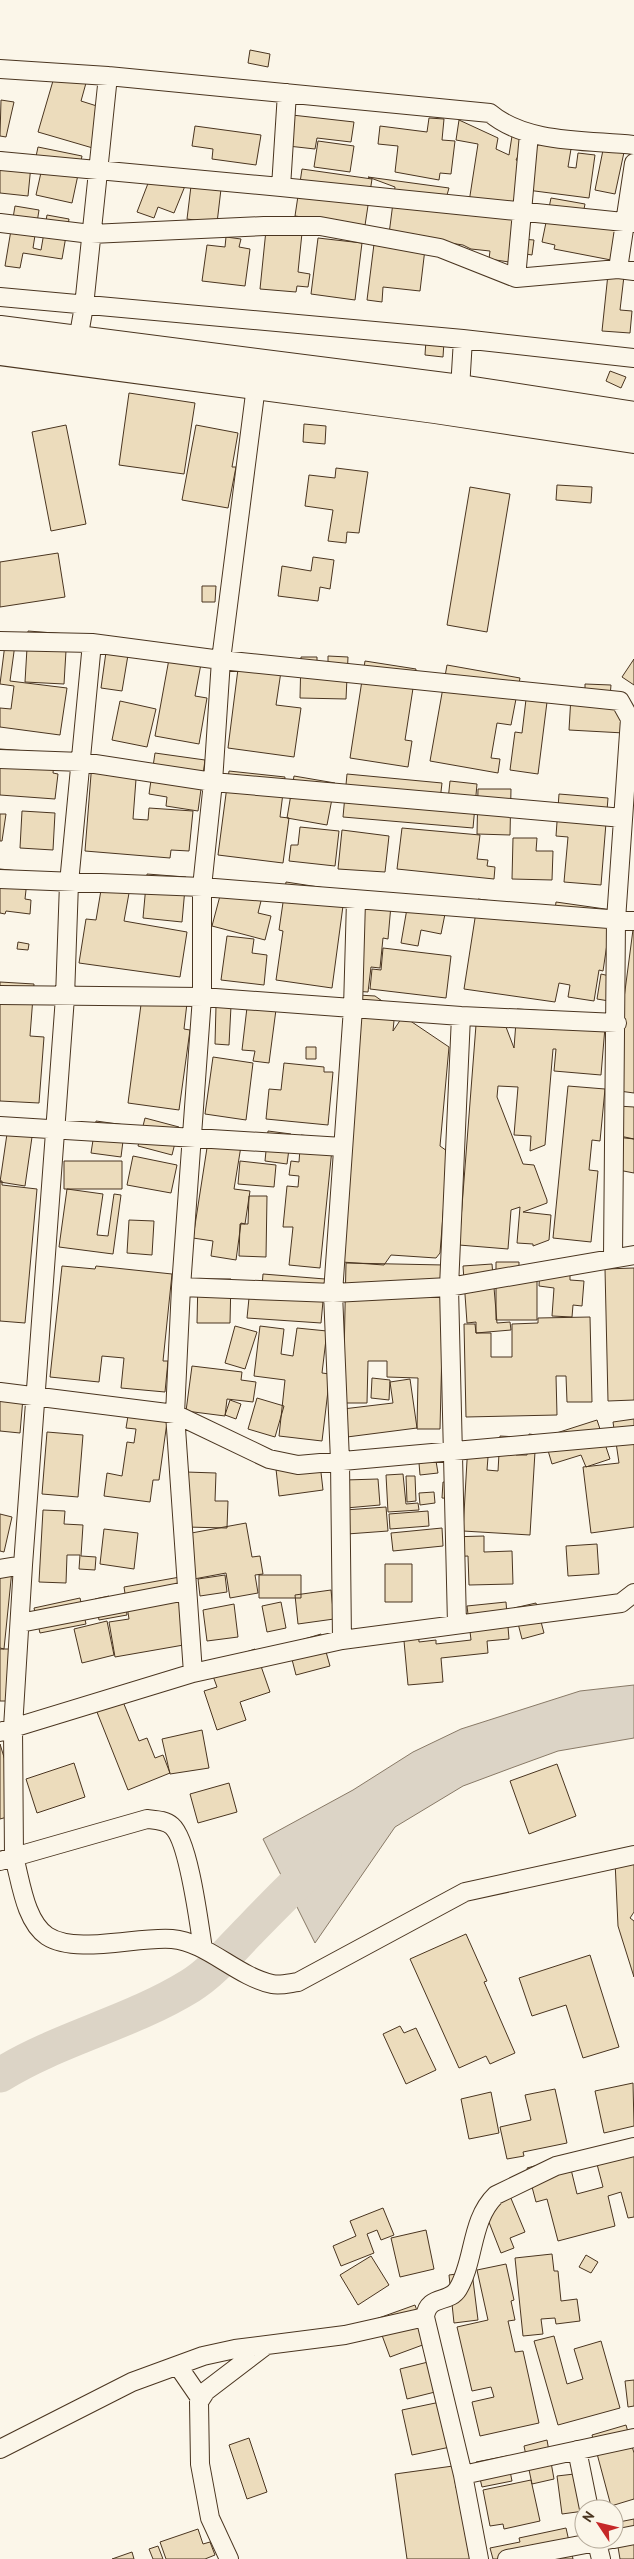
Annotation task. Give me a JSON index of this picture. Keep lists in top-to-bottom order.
{
  "north": "top left"
}
